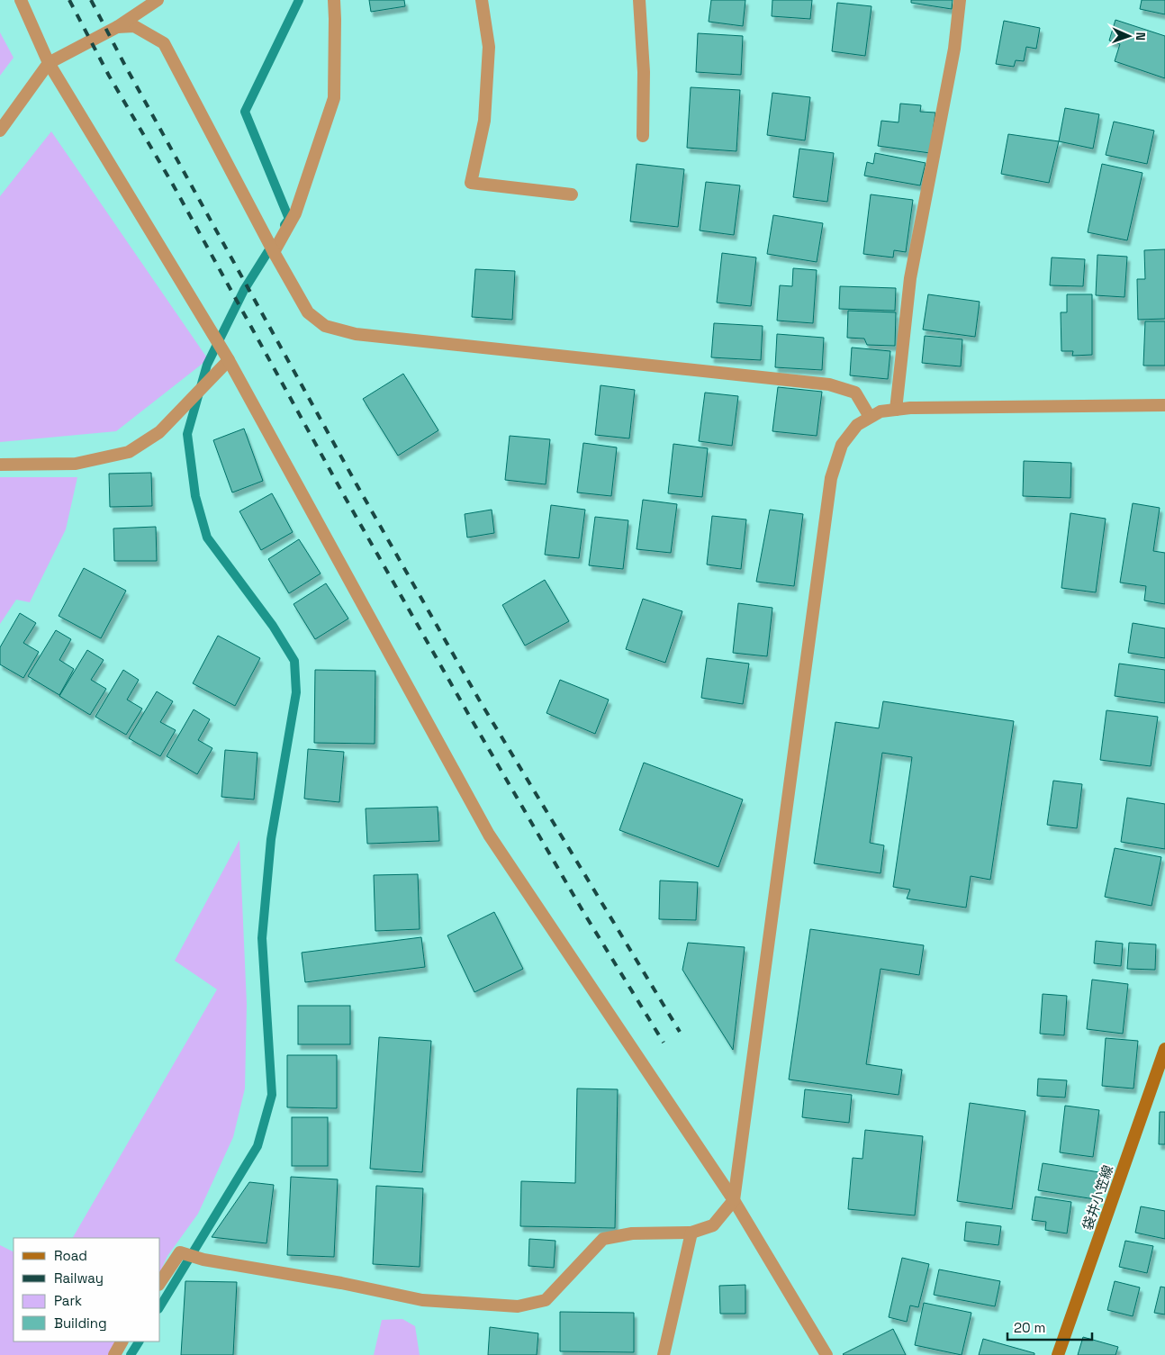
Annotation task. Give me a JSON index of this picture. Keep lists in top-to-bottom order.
{
  "streets": {
    "main road": ["袋井小笠線"]
  },
  "legend": [
    "Road",
    "Railway",
    "Park",
    "Building"
  ],
  "scale_bar": "20 m",
  "north": "right"
}
